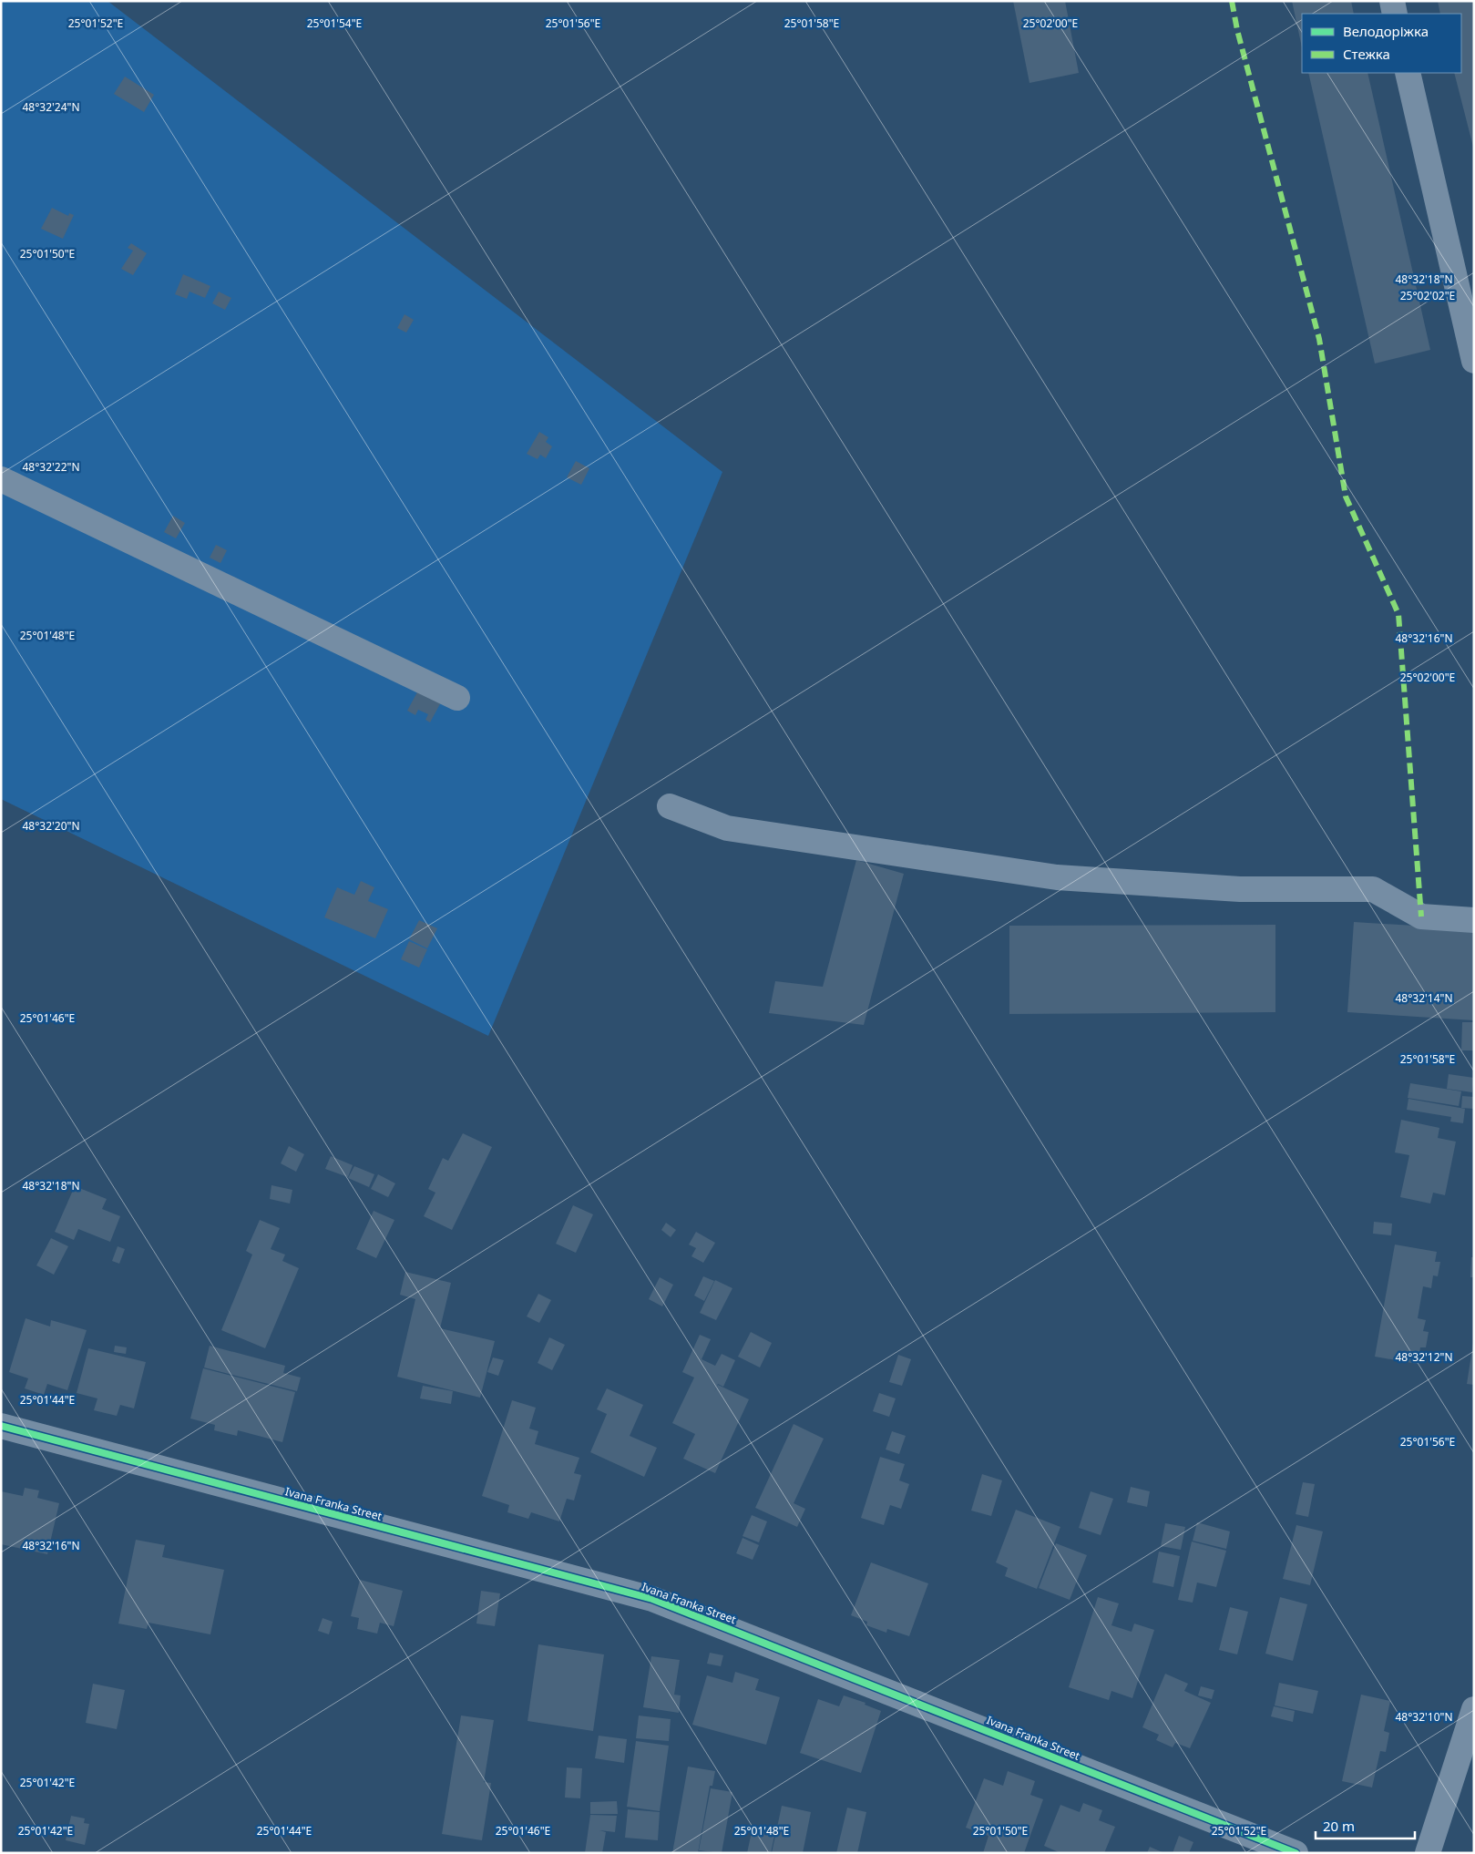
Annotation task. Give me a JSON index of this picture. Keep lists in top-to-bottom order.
{
  "streets": {
    "street": ["Ivana Franka Street"]
  },
  "legend": ["Велодоріжка", "Стежка"],
  "scale_bar": "20 m",
  "coordinates": [
    "25°01'54\"E",
    "25°02'00\"E",
    "25°01'52\"E",
    "25°01'56\"E",
    "25°01'58\"E",
    "48°32'24\"N",
    "25°01'50\"E",
    "48°32'18\"N",
    "25°02'02\"E",
    "48°32'22\"N",
    "25°01'48\"E",
    "48°32'16\"N",
    "48°32'20\"N",
    "48°32'14\"N",
    "25°01'46\"E",
    "48°32'12\"N",
    "25°01'44\"E",
    "48°32'10\"N",
    "25°01'42\"E"
  ]
}
